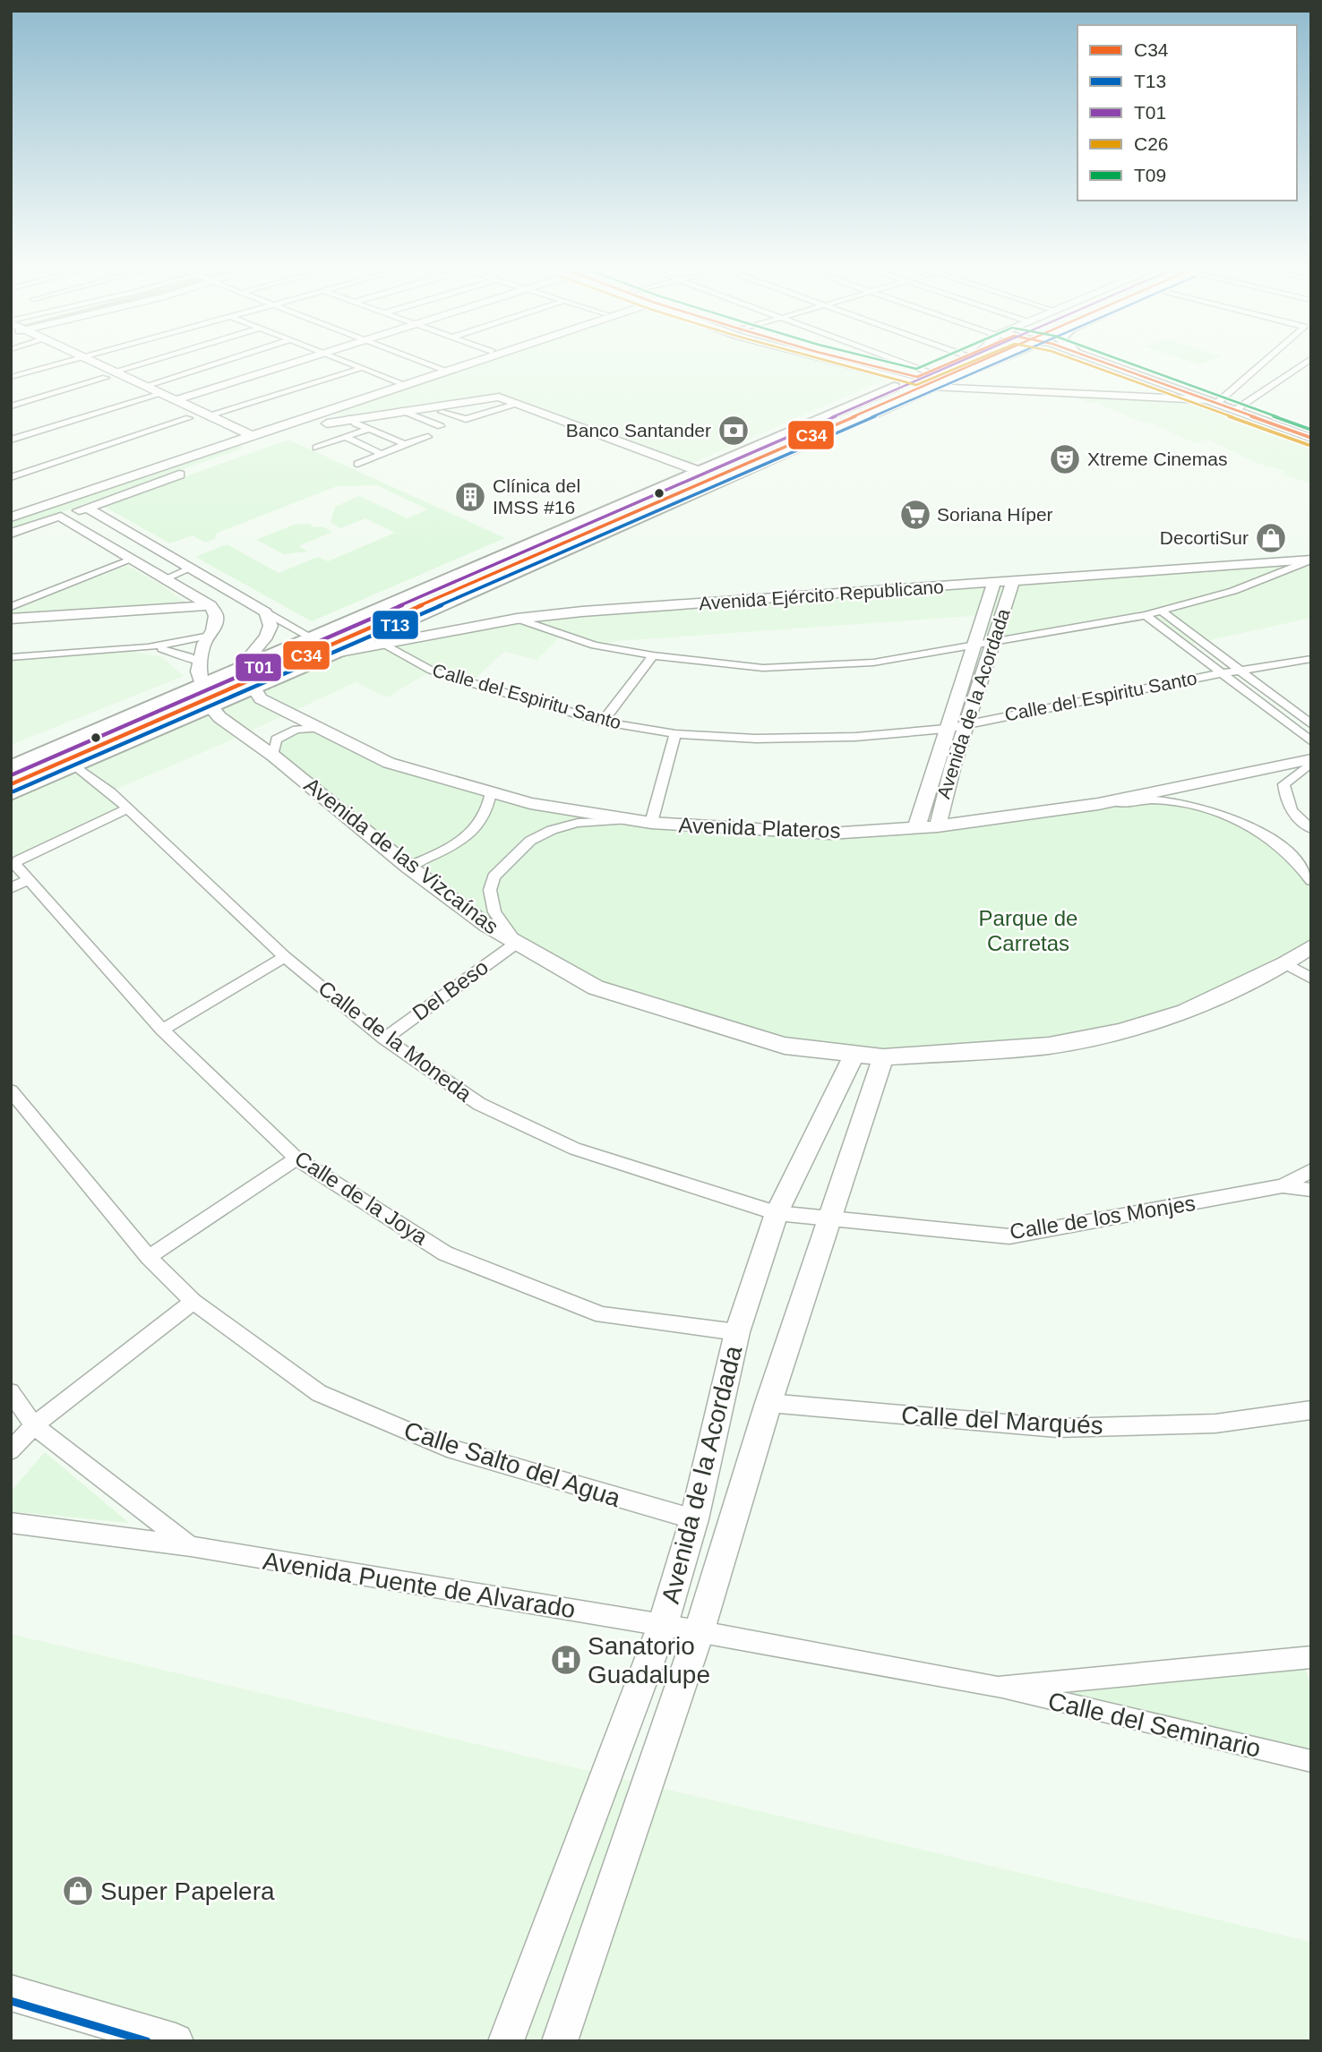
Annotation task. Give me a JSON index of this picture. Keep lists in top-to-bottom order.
{
  "streets": {
    "street": [
      "Avenida Ejército Republicano",
      "Calle del Espiritu Santo",
      "Avenida de la Acordada",
      "Avenida Plateros",
      "Avenida de las Vizcaínas",
      "Del Beso",
      "Calle de la Moneda",
      "Calle de la Joya",
      "Calle de los Monjes",
      "Calle del Marqués",
      "Calle Salto del Agua",
      "Avenida Puente de Alvarado",
      "Calle del Seminario"
    ]
  },
  "crossings": [
    ["Avenida Ejército Republicano", "Calle del Espiritu Santo"],
    ["Avenida Ejército Republicano", "Avenida de la Acordada"],
    ["Calle del Espiritu Santo", "Avenida de la Acordada"],
    ["Avenida de la Acordada", "Avenida Plateros"],
    ["Avenida de la Acordada", "Avenida de las Vizcaínas"],
    ["Avenida de la Acordada", "Calle de la Moneda"],
    ["Avenida de la Acordada", "Calle de la Joya"],
    ["Avenida de la Acordada", "Calle de los Monjes"],
    ["Avenida de la Acordada", "Calle del Marqués"],
    ["Avenida de la Acordada", "Calle Salto del Agua"],
    ["Avenida de la Acordada", "Avenida Puente de Alvarado"],
    ["Avenida de las Vizcaínas", "Del Beso"],
    ["Del Beso", "Calle de la Moneda"],
    ["Calle de la Moneda", "Calle de la Joya"],
    ["Calle de la Moneda", "Calle de los Monjes"],
    ["Avenida Puente de Alvarado", "Calle del Seminario"]
  ],
  "parks": ["Parque de Carretas"],
  "places": {
    "bank": ["Banco Santander"],
    "theatre": ["Xtreme Cinemas"],
    "building": ["Clínica del IMSS #16"],
    "supermarket": ["Soriana Híper"],
    "shop": ["DecortiSur", "Super Papelera"],
    "hospital": ["Sanatorio Guadalupe"]
  },
  "lines": [
    "transit line C34",
    "transit line T13",
    "transit line T01",
    "transit line C26",
    "transit line T09"
  ],
  "legend": [
    "C34",
    "T13",
    "T01",
    "C26",
    "T09"
  ]
}
